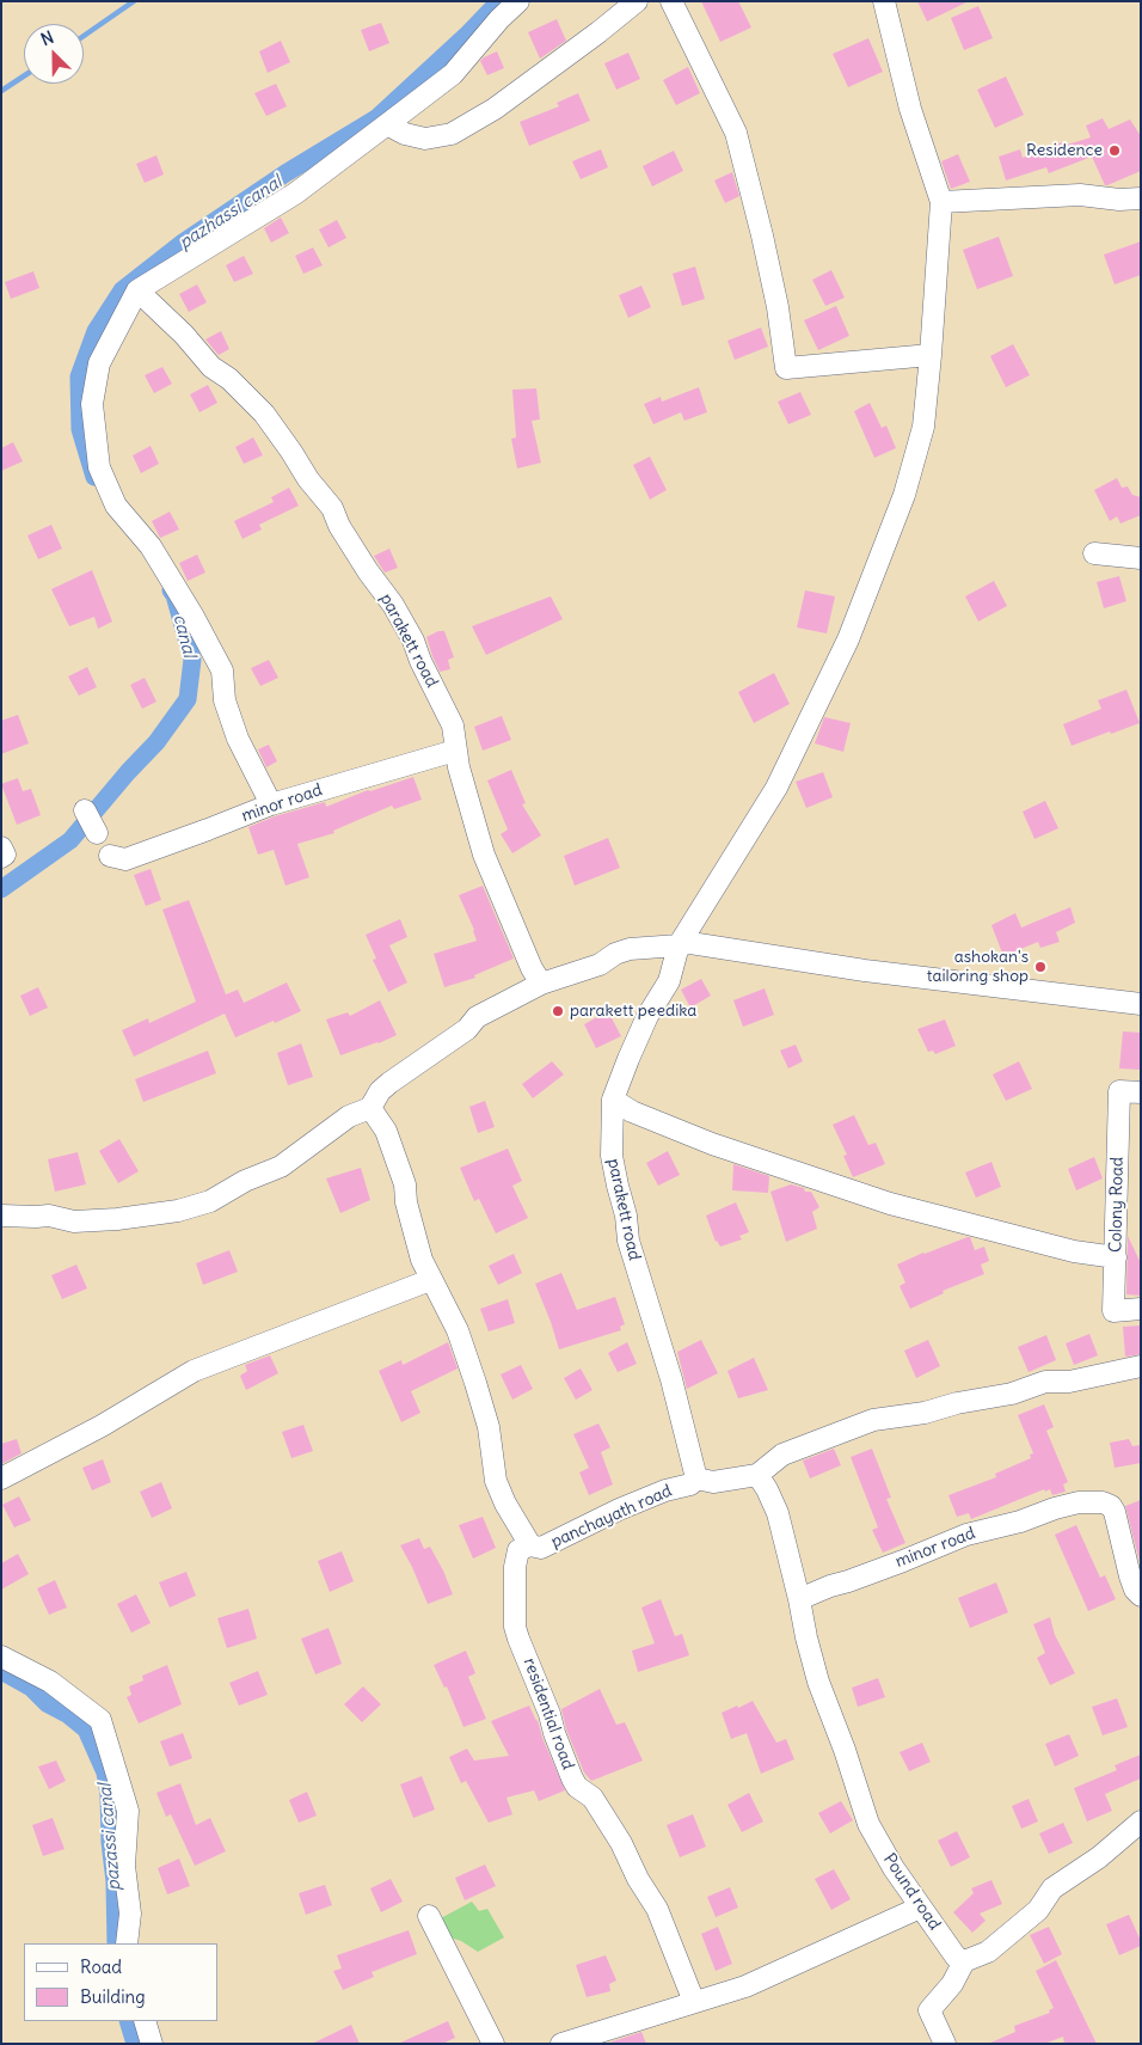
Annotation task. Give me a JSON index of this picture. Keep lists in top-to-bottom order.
{
  "streets": {
    "street": [
      "parakett road",
      "minor road",
      "Colony Road",
      "panchayath road",
      "residential road",
      "Pound road"
    ]
  },
  "crossings": [
    ["parakett road", "minor road"],
    ["parakett road", "panchayath road"],
    ["minor road", "Pound road"],
    ["panchayath road", "residential road"]
  ],
  "water": ["pazhassi canal", "canal", "pazassi canal"],
  "places": ["Residence", "ashokan's tailoring shop", "parakett peedika"],
  "legend": ["Road", "Building"],
  "north": "top left"
}
